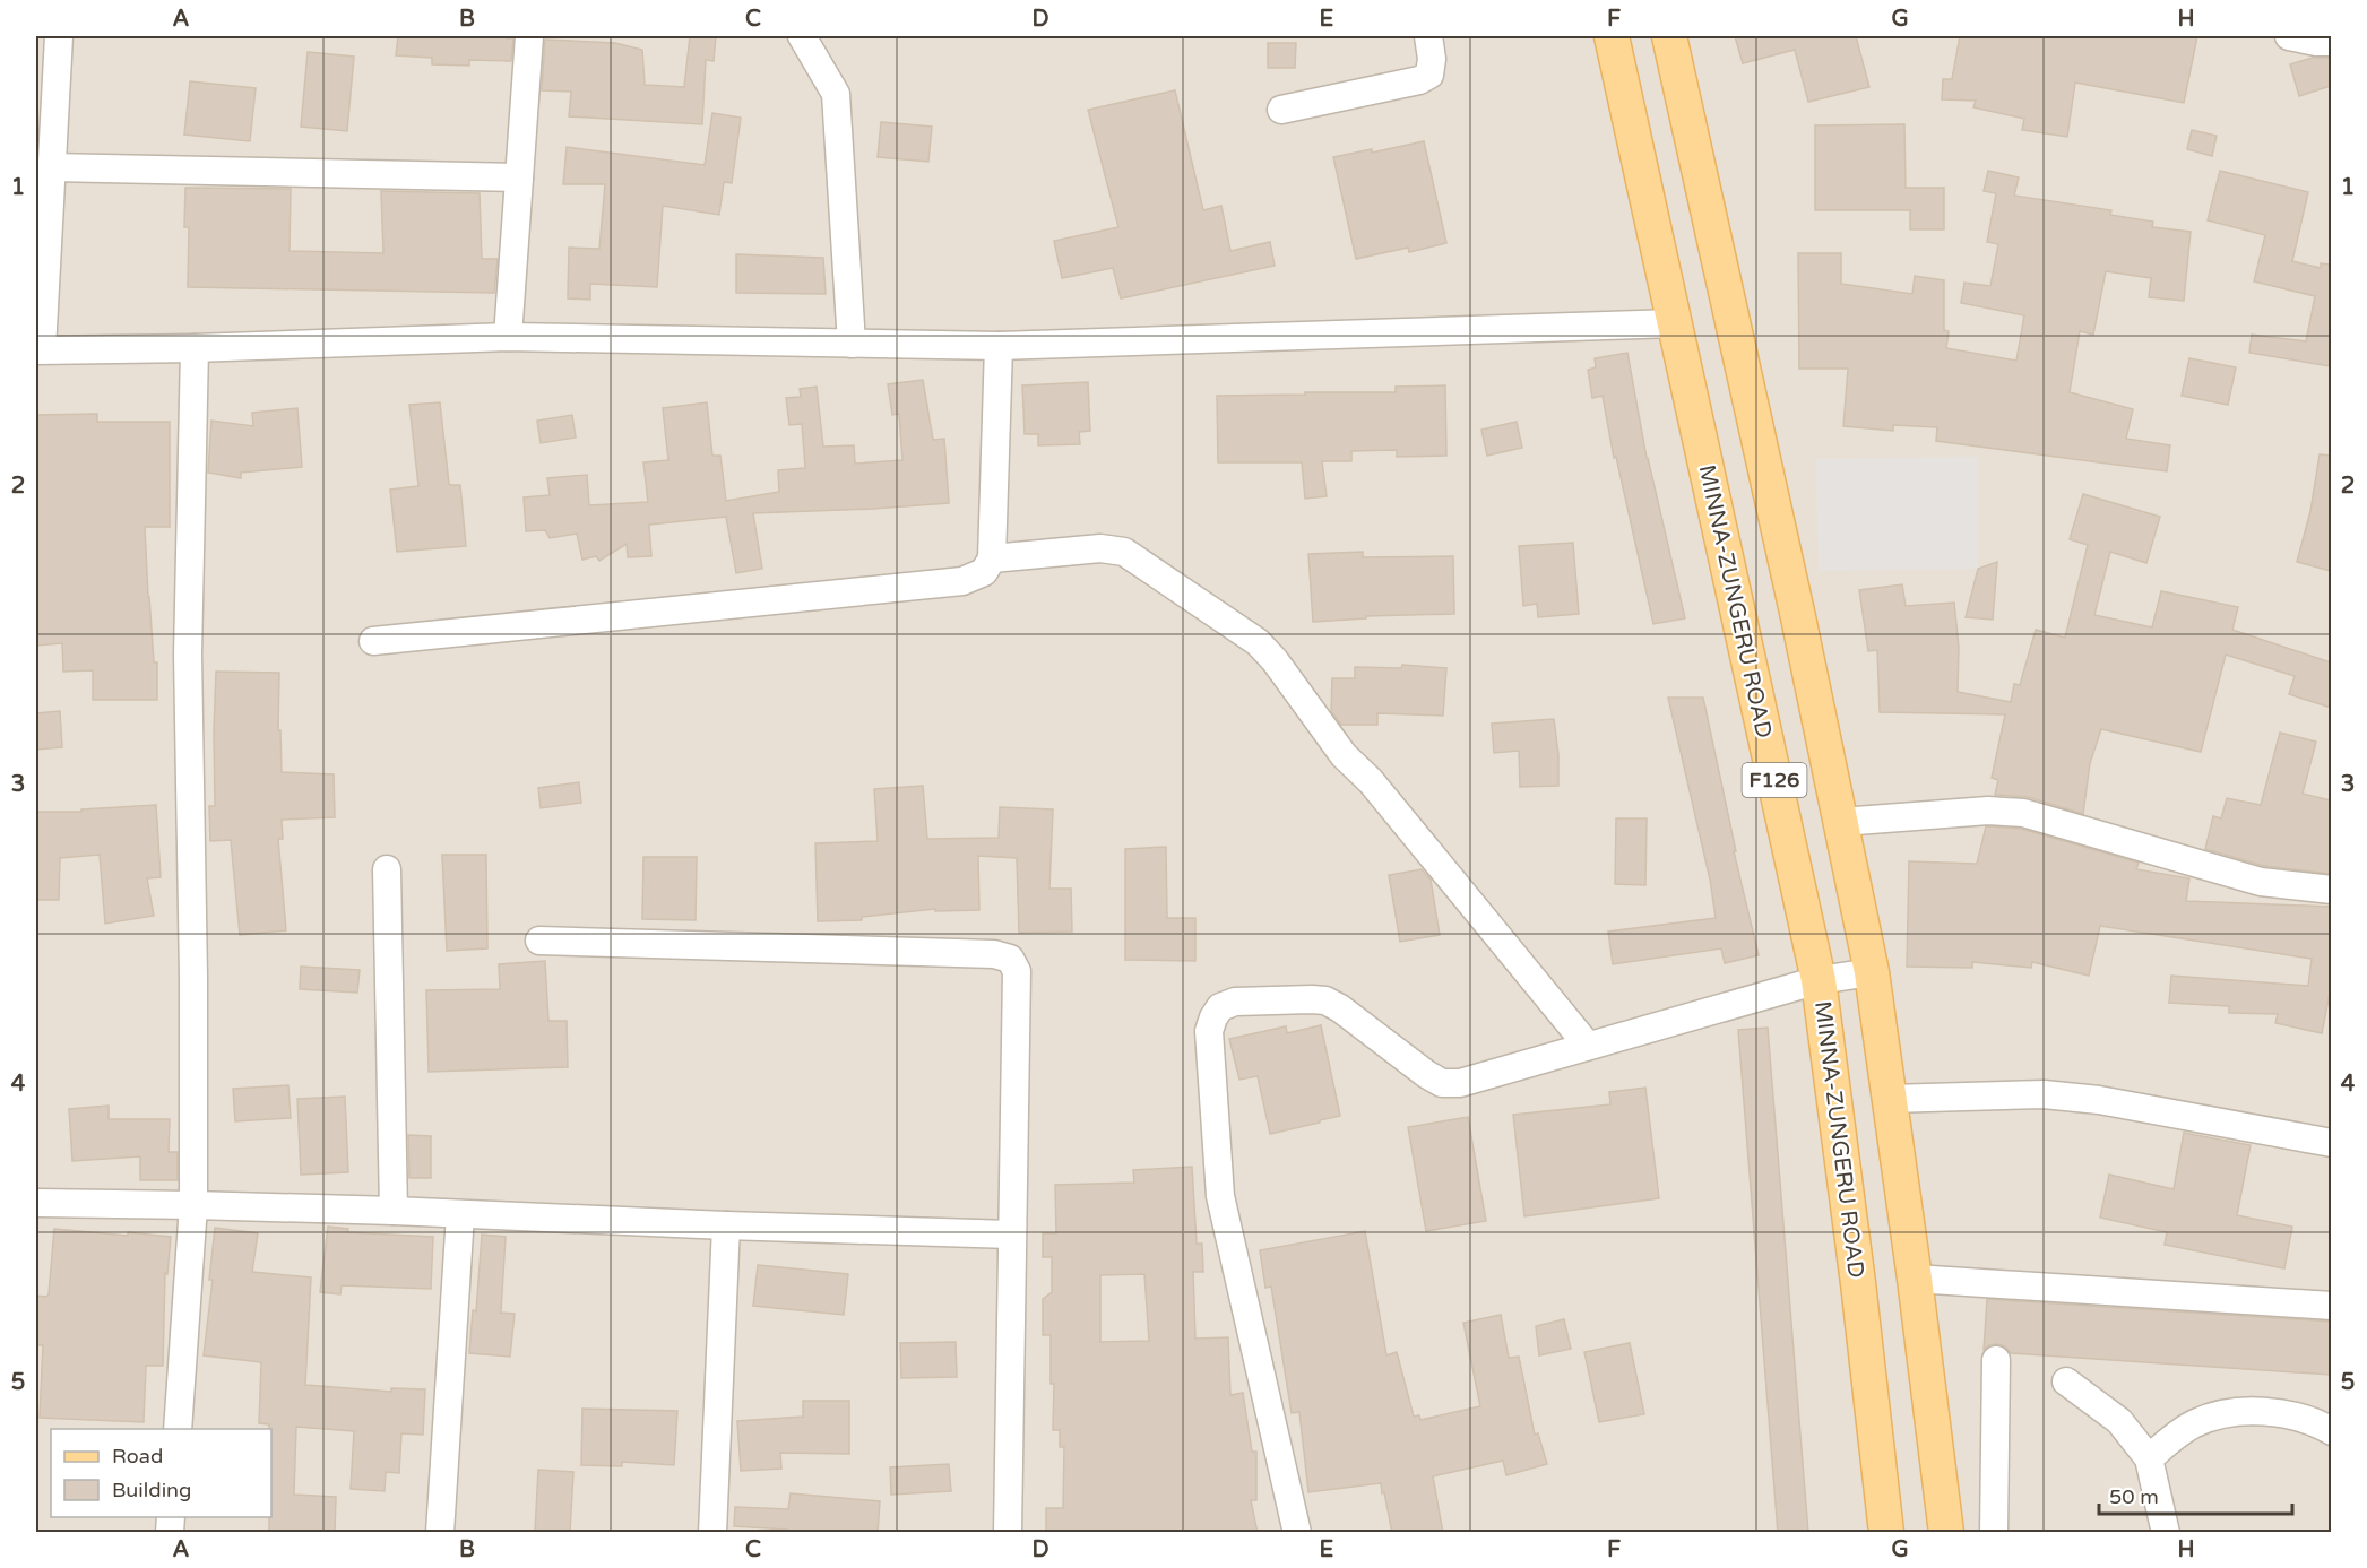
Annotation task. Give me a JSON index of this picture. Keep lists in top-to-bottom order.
{
  "streets": {
    "main road": ["MINNA-ZUNGERU ROAD", "F126"]
  },
  "legend": ["Road", "Building"],
  "scale_bar": "50 m",
  "grid": {
    "columns": [
      "A",
      "B",
      "C",
      "D",
      "E",
      "F",
      "G",
      "H"
    ],
    "rows": [
      "1",
      "2",
      "3",
      "4",
      "5"
    ]
  }
}
